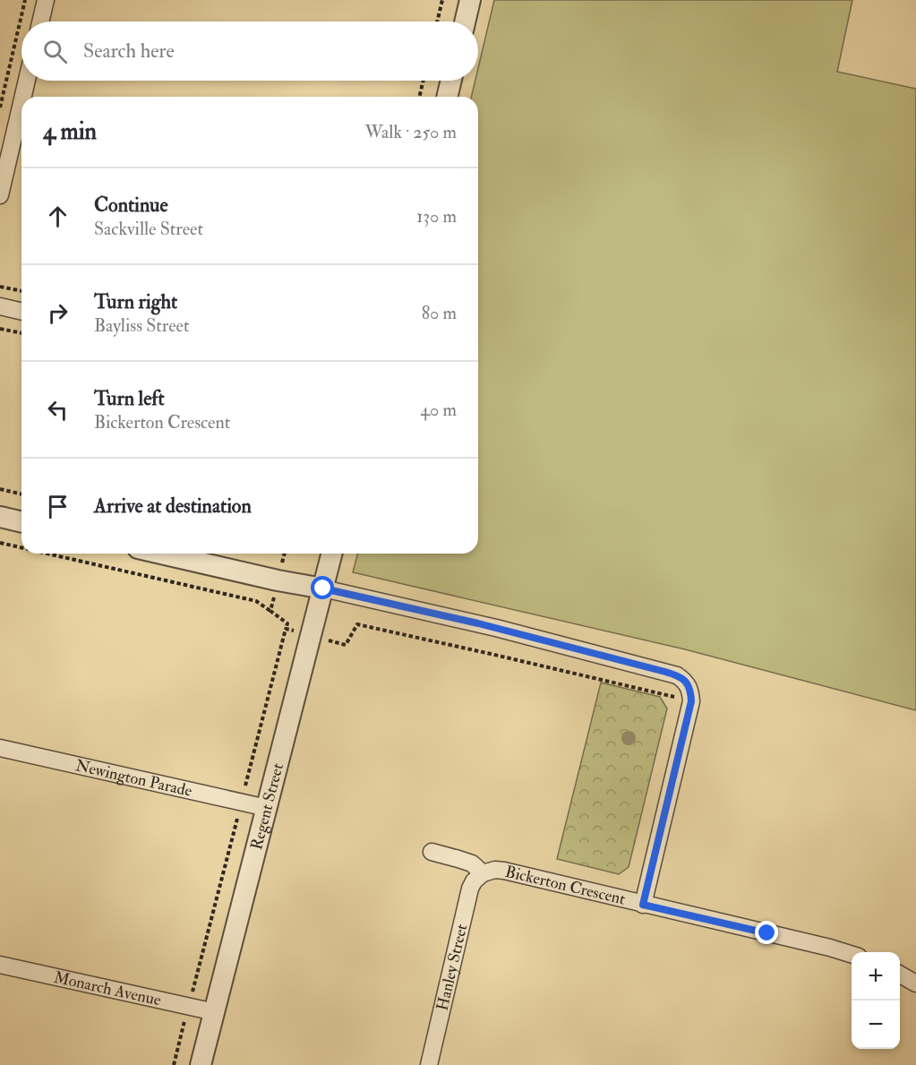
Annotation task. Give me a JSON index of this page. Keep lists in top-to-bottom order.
{
  "streets": {
    "street": [
      "Newington Parade",
      "Regent Street",
      "Bickerton Crescent",
      "Hanley Street",
      "Monarch Avenue"
    ]
  },
  "crossings": [
    ["Newington Parade", "Regent Street"],
    ["Regent Street", "Monarch Avenue"],
    ["Bickerton Crescent", "Hanley Street"]
  ],
  "page": {
    "search": "Search here",
    "heading": ["4 min", "Walk · 250 m"],
    "list": [
      ["Continue", "Sackville Street", "130 m"],
      ["Turn right", "Bayliss Street", "80 m"],
      ["Turn left", "Bickerton Crescent", "40 m"],
      "Arrive at destination"
    ],
    "map_buttons": ["+", "−"]
  }
}
